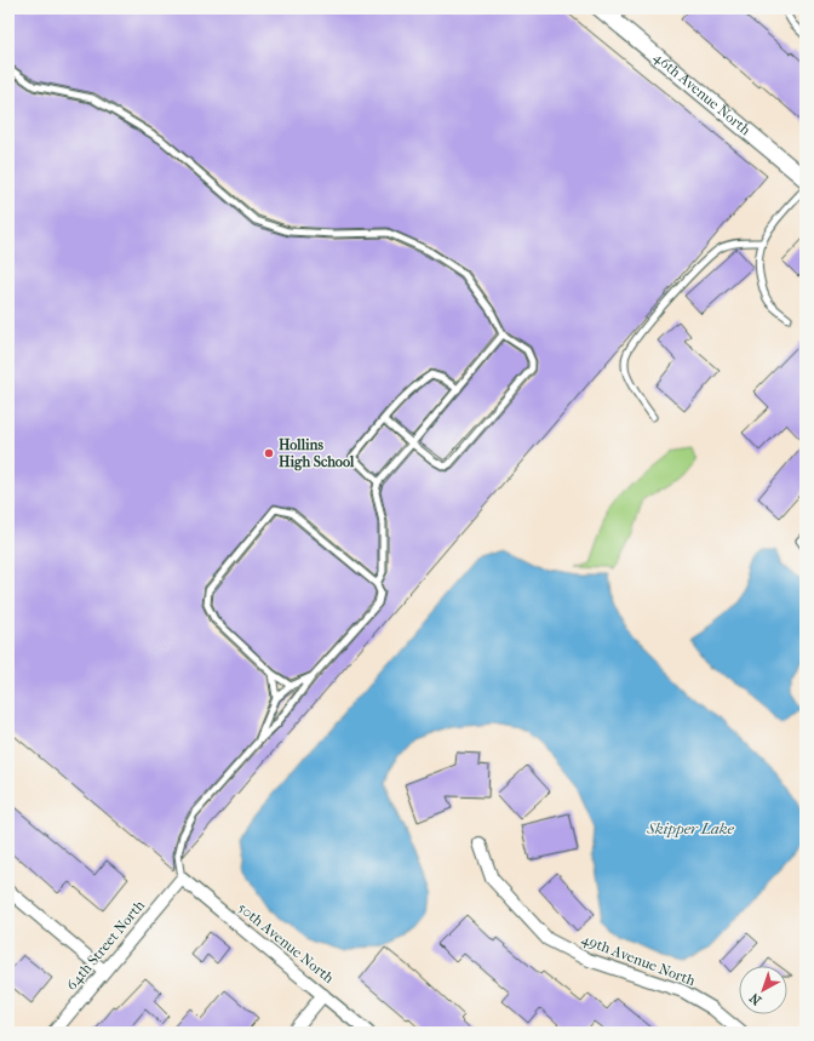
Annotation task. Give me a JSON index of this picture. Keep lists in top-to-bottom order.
{
  "streets": {
    "street": [
      "46th Avenue North",
      "50th Avenue North",
      "64th Street North",
      "49th Avenue North"
    ]
  },
  "crossings": [
    ["50th Avenue North", "64th Street North"]
  ],
  "water": ["Skipper Lake"],
  "places": ["Hollins High School"],
  "north": "bottom left"
}
